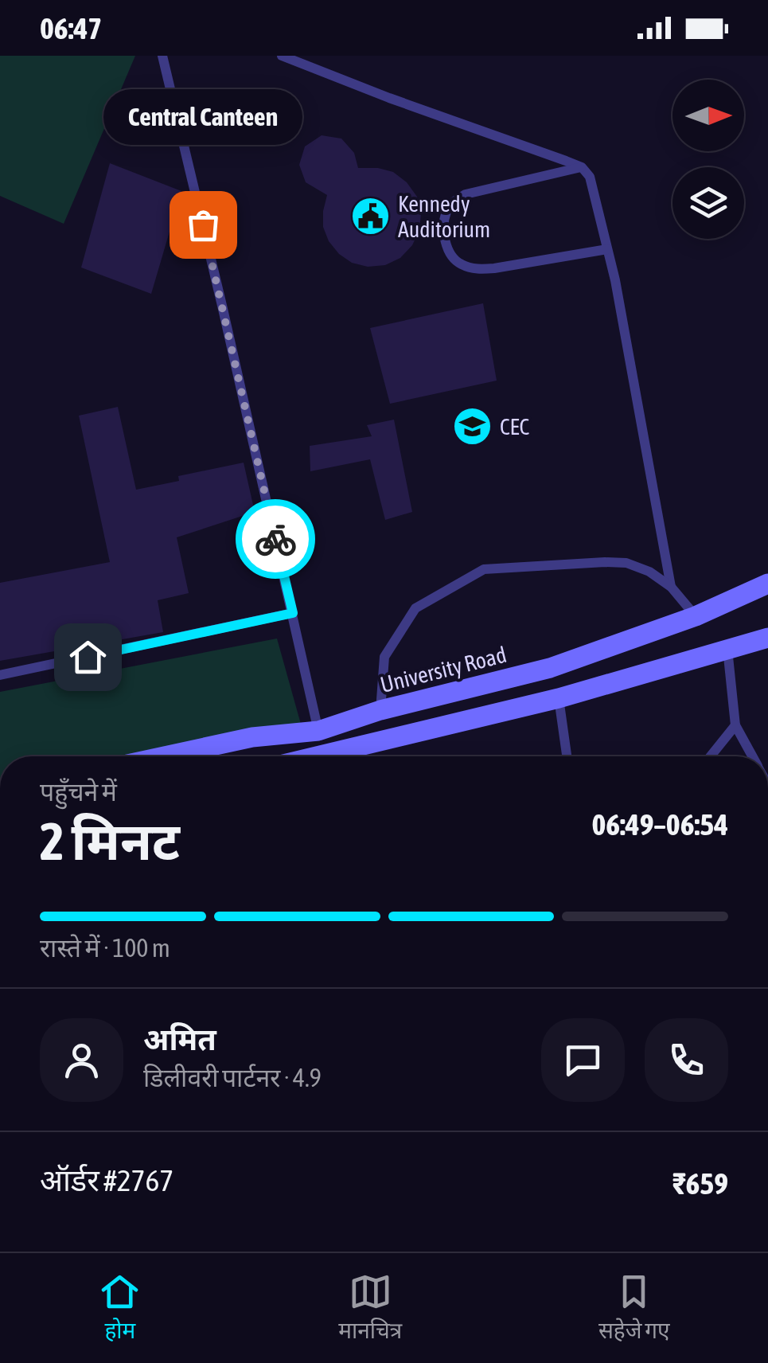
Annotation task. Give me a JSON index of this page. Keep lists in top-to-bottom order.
{
  "streets": {
    "main road": ["University Road"]
  },
  "places": {
    "public building": ["Kennedy Auditorium"],
    "other": ["Central Canteen"],
    "school or university": ["CEC"]
  },
  "north": "right",
  "page": {
    "status": "06:47",
    "bubble": "Central Canteen",
    "heading": ["2 मिनट", "पहुँचने में", "06:49–06:54"],
    "panel": [
      "अमित",
      "डिलीवरी पार्टनर · 4.9",
      "ऑर्डर #2767",
      "₹659"
    ],
    "bar": "रास्ते में · 100 m",
    "tabs": ["होम", "मानचित्र", "सहेजे गए"]
  }
}
